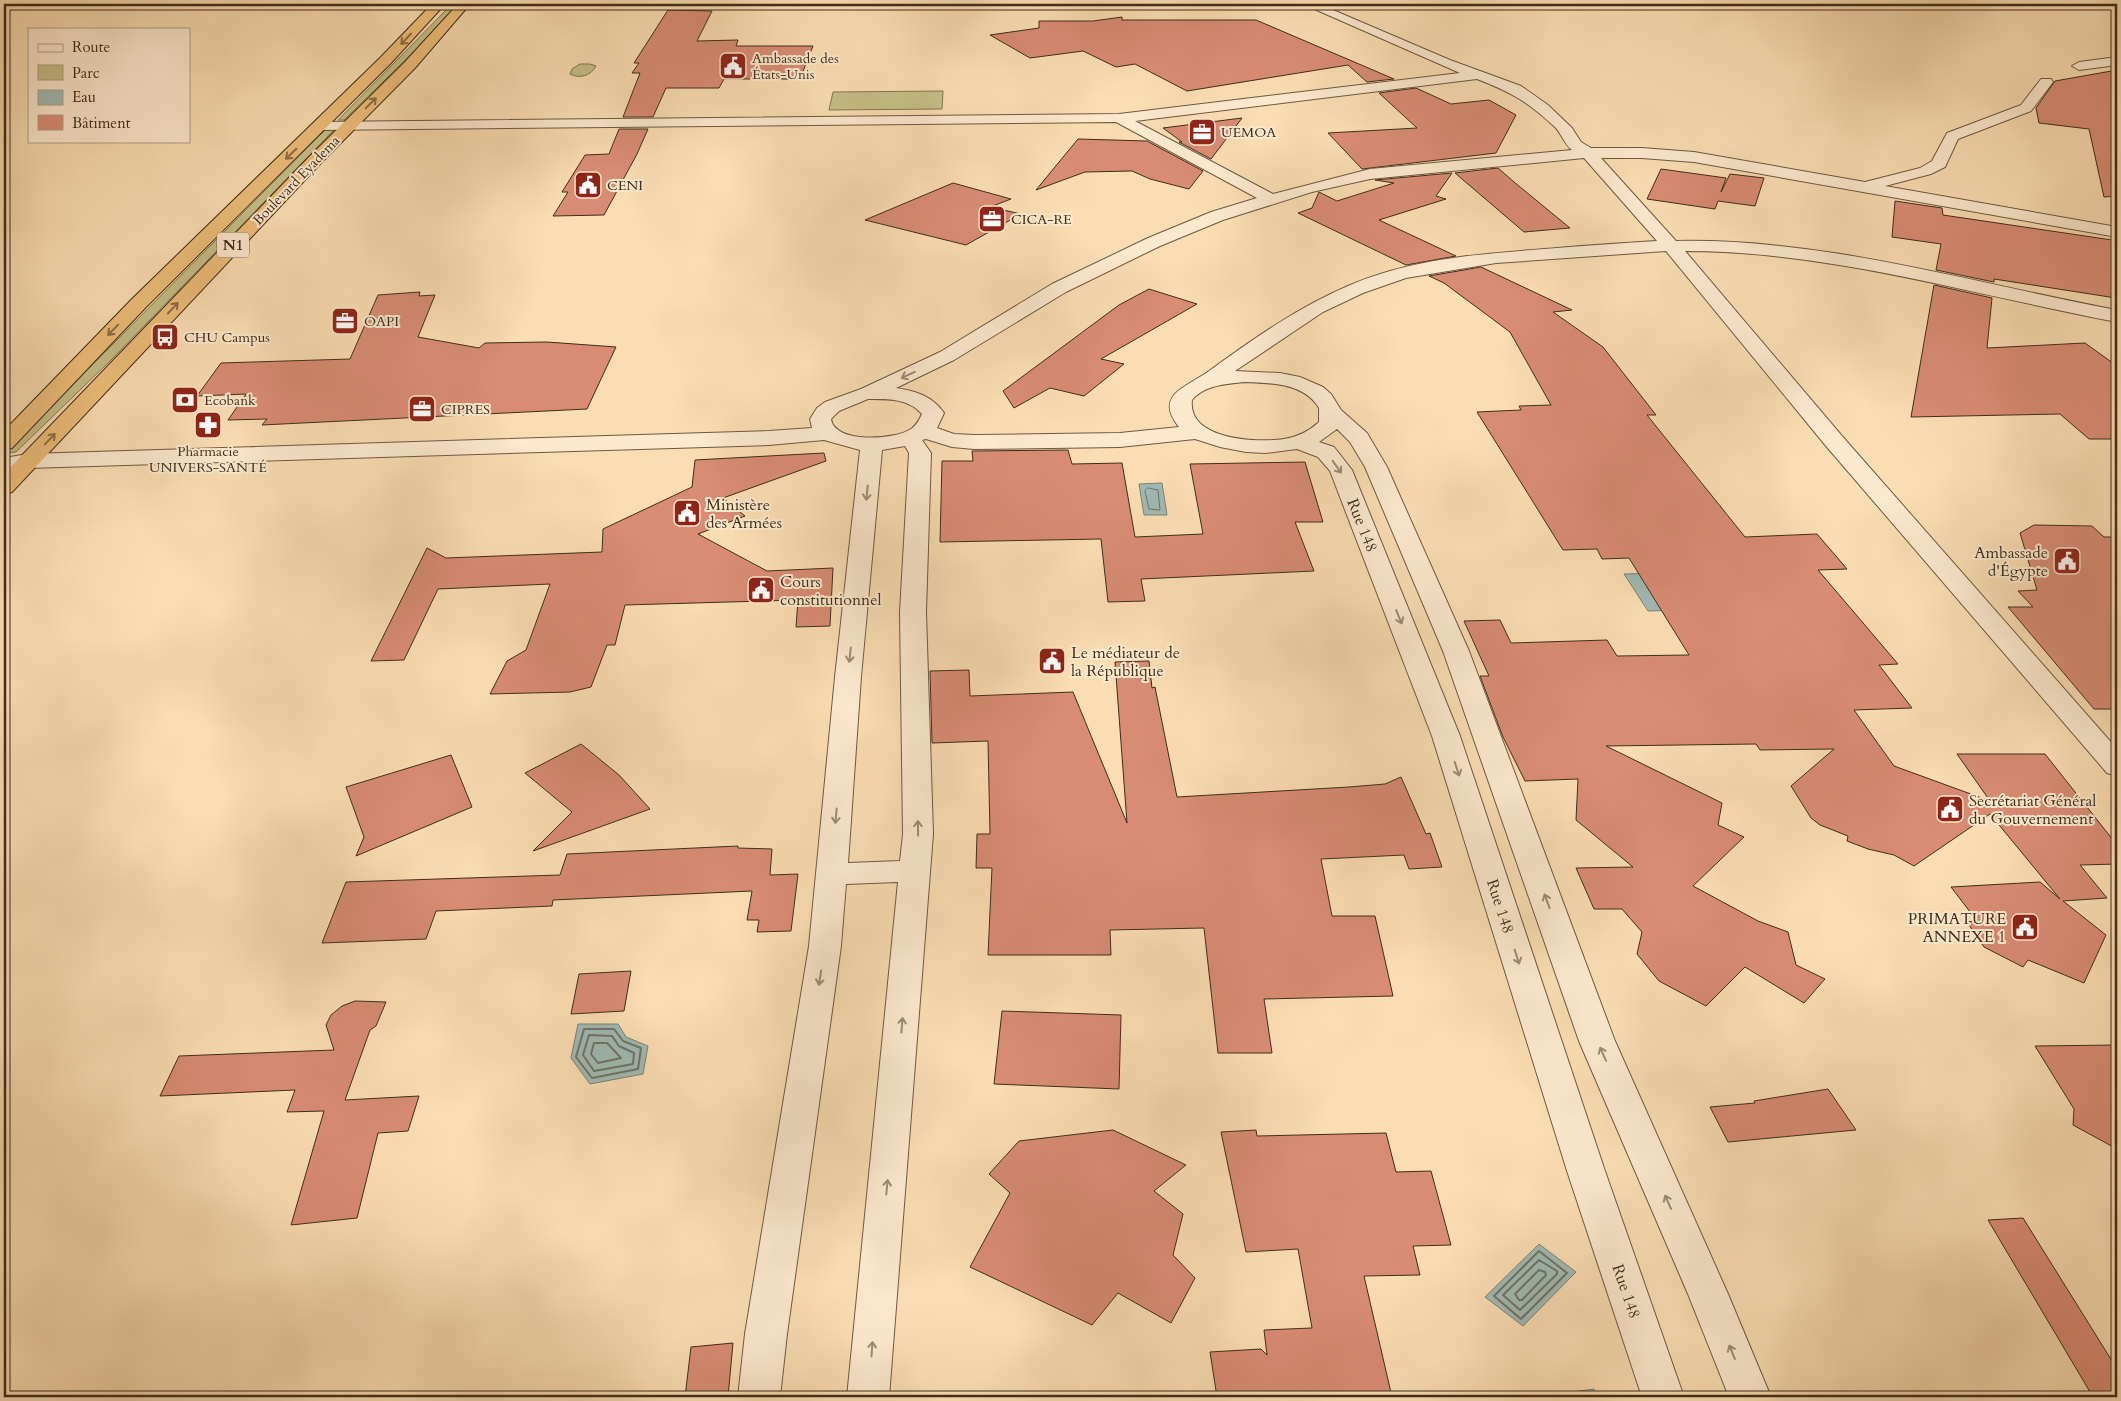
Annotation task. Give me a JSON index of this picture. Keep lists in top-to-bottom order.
{
  "streets": {
    "highway": ["Boulevard Eyadema", "N1"],
    "street": ["Rue 148"]
  },
  "places": {
    "public building": [
      "Ambassade des États-Unis",
      "CENI",
      "Ministère des Armées",
      "Ambassade d'Égypte",
      "Cours constitutionnel",
      "Le médiateur de la République",
      "Secrétariat Général du Gouvernement",
      "PRIMATURE ANNEXE 1"
    ],
    "office": [
      "UEMOA",
      "CICA-RE",
      "OAPI",
      "CIPRES"
    ],
    "bus stop": ["CHU Campus"],
    "bank": ["Ecobank"],
    "pharmacy": ["Pharmacie UNIVERS-SANTÉ"]
  },
  "legend": [
    "Route",
    "Parc",
    "Eau",
    "Bâtiment"
  ]
}
